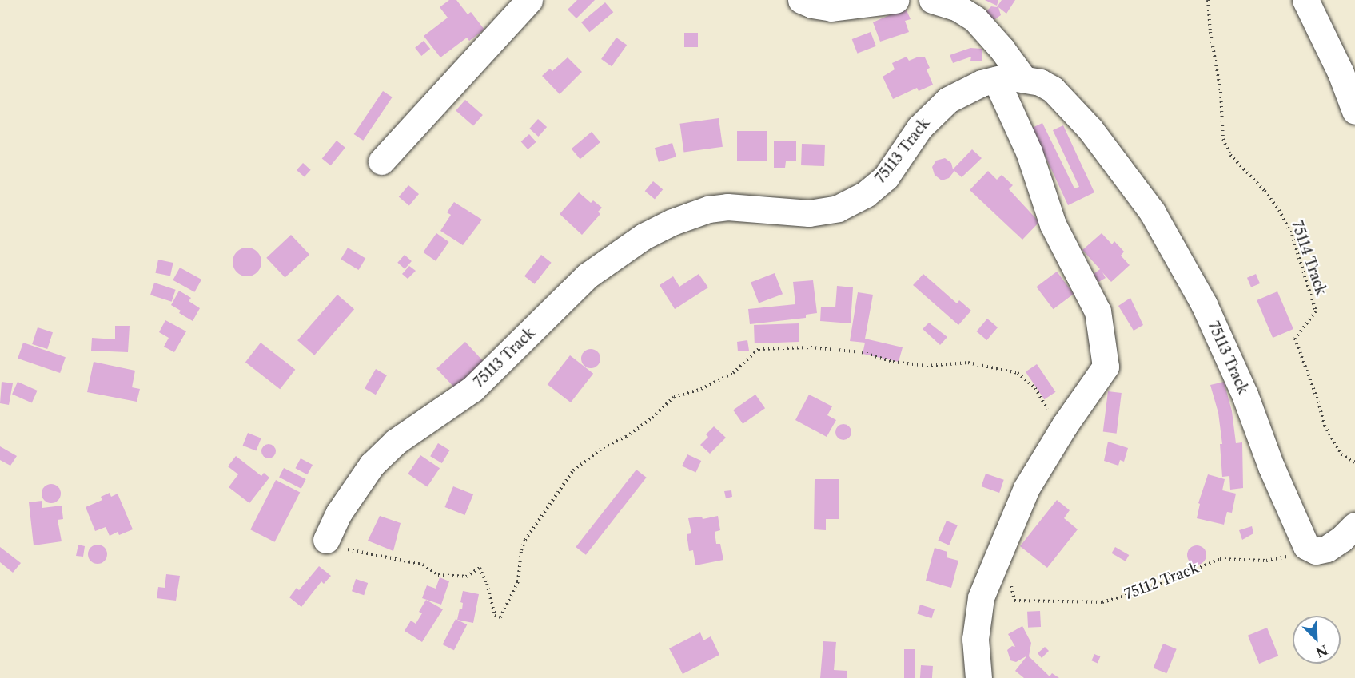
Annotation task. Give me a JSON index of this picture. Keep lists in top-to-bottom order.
{
  "streets": {
    "street": ["75113 Track"],
    "path": ["75114 Track", "75112 Track"]
  },
  "crossings": [
    ["75113 Track", "75112 Track"]
  ],
  "north": "bottom right"
}
